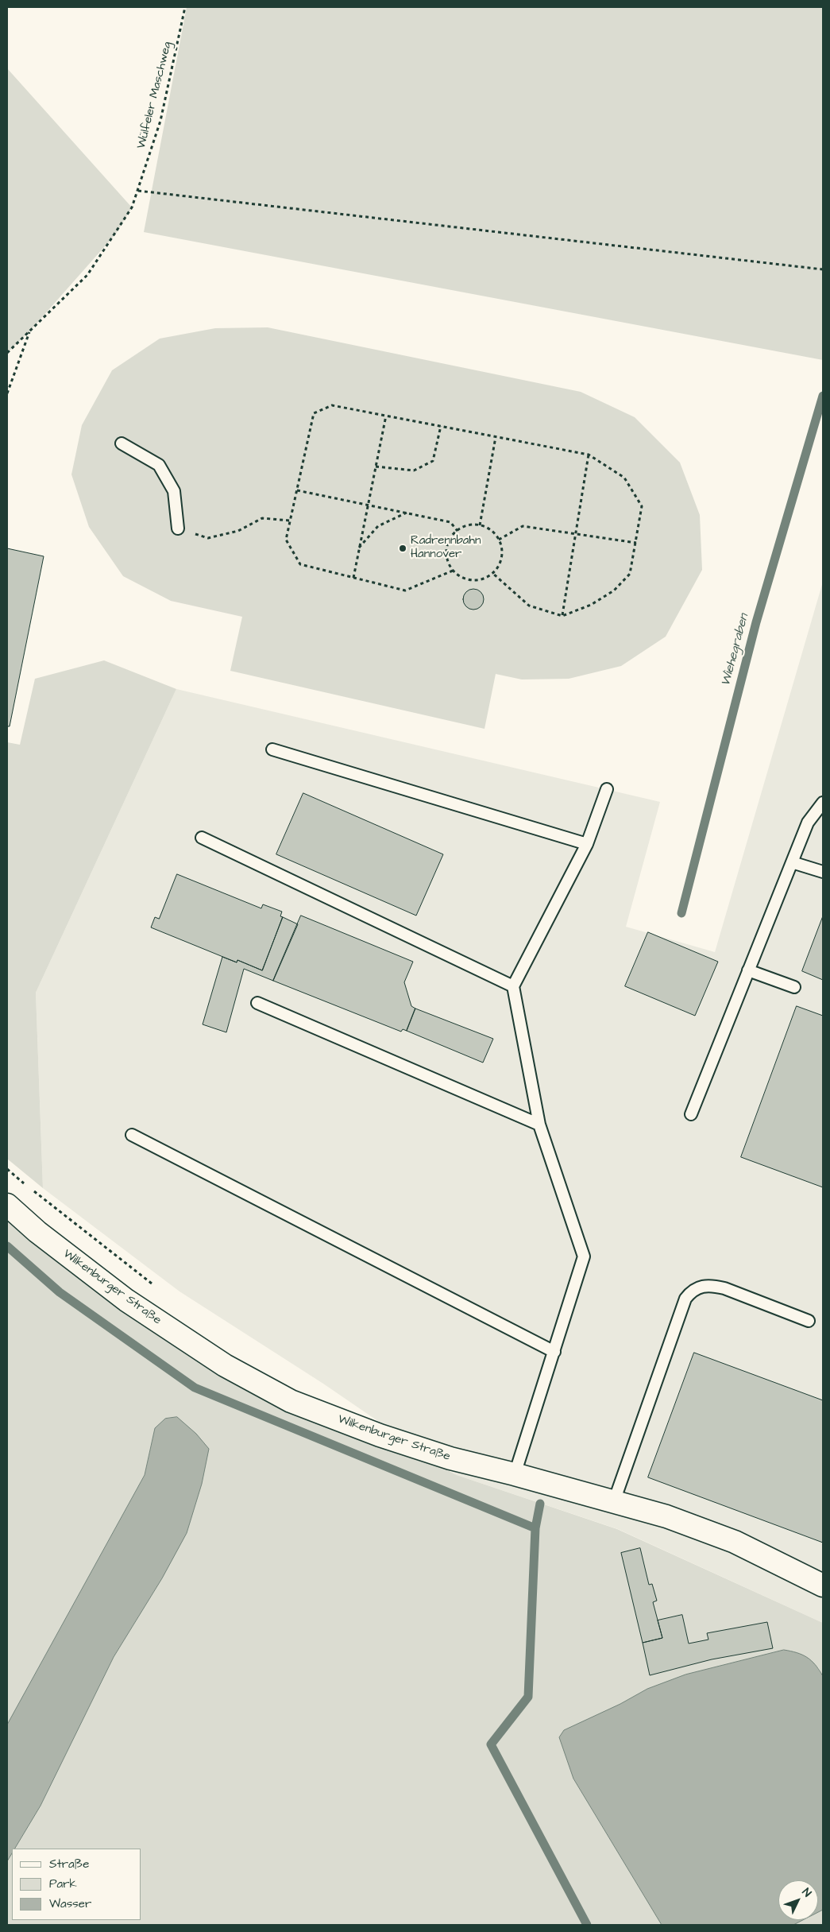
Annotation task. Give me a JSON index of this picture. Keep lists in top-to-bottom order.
{
  "streets": {
    "main road": ["Wilkenburger Straße"],
    "path": ["Wülfeler Maschweg"]
  },
  "water": ["Wiehegraben"],
  "places": ["Radrennbahn Hannover"],
  "legend": ["Straße", "Park", "Wasser"],
  "north": "top right"
}
